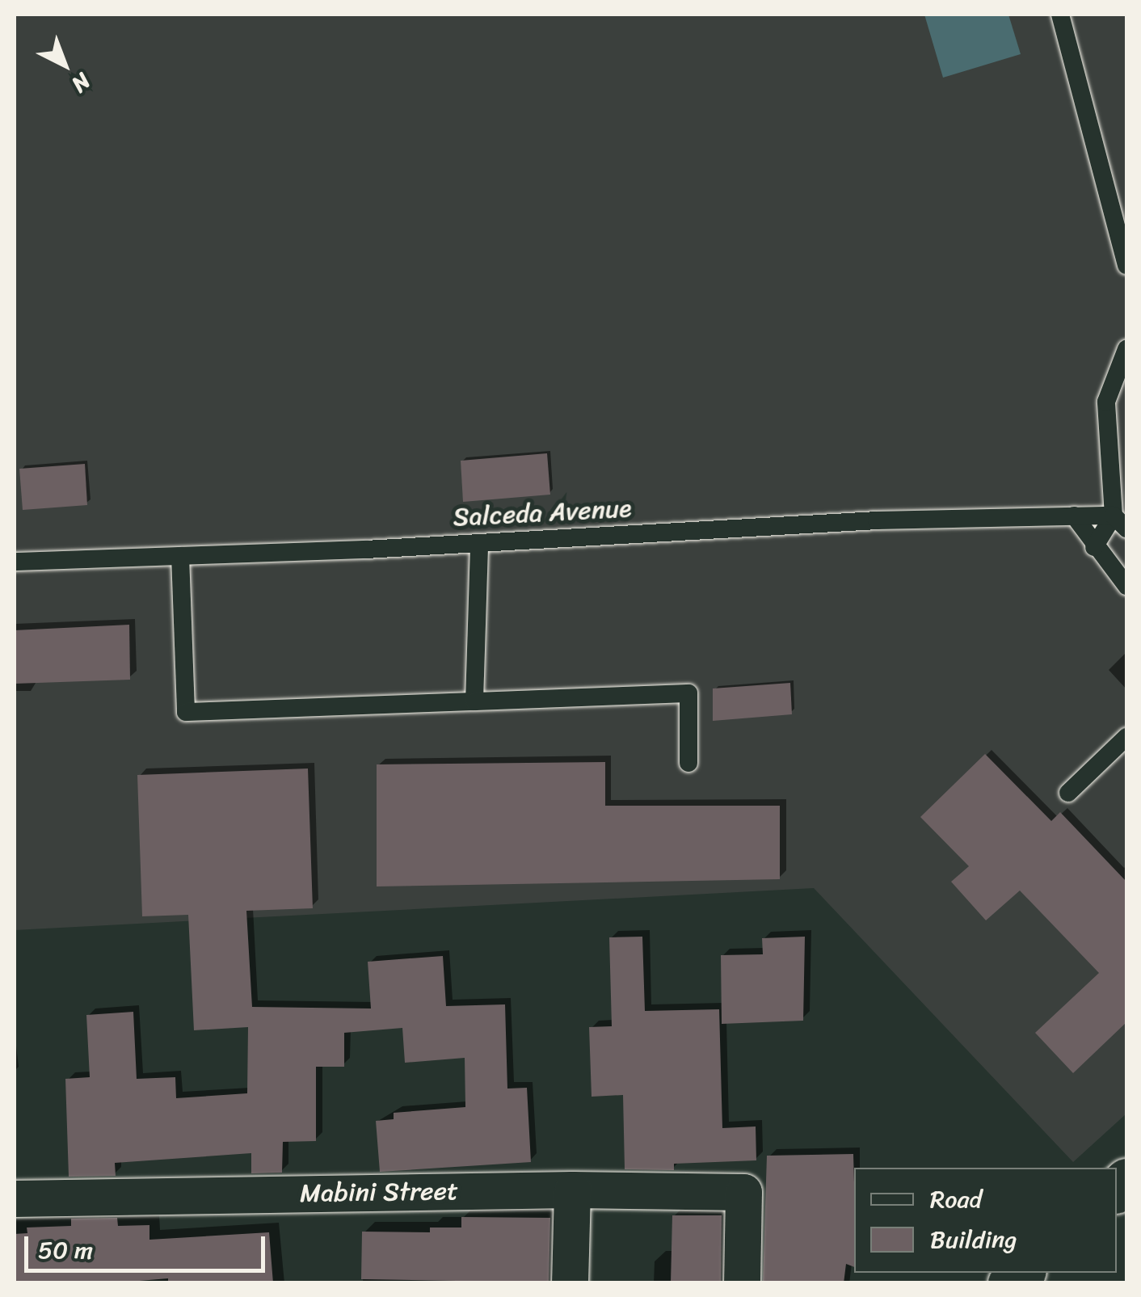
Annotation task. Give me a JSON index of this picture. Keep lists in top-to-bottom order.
{
  "streets": {
    "street": ["Mabini Street"],
    "lane": ["Salceda Avenue"]
  },
  "legend": ["Road", "Building"],
  "scale_bar": "50 m",
  "north": "bottom right"
}
